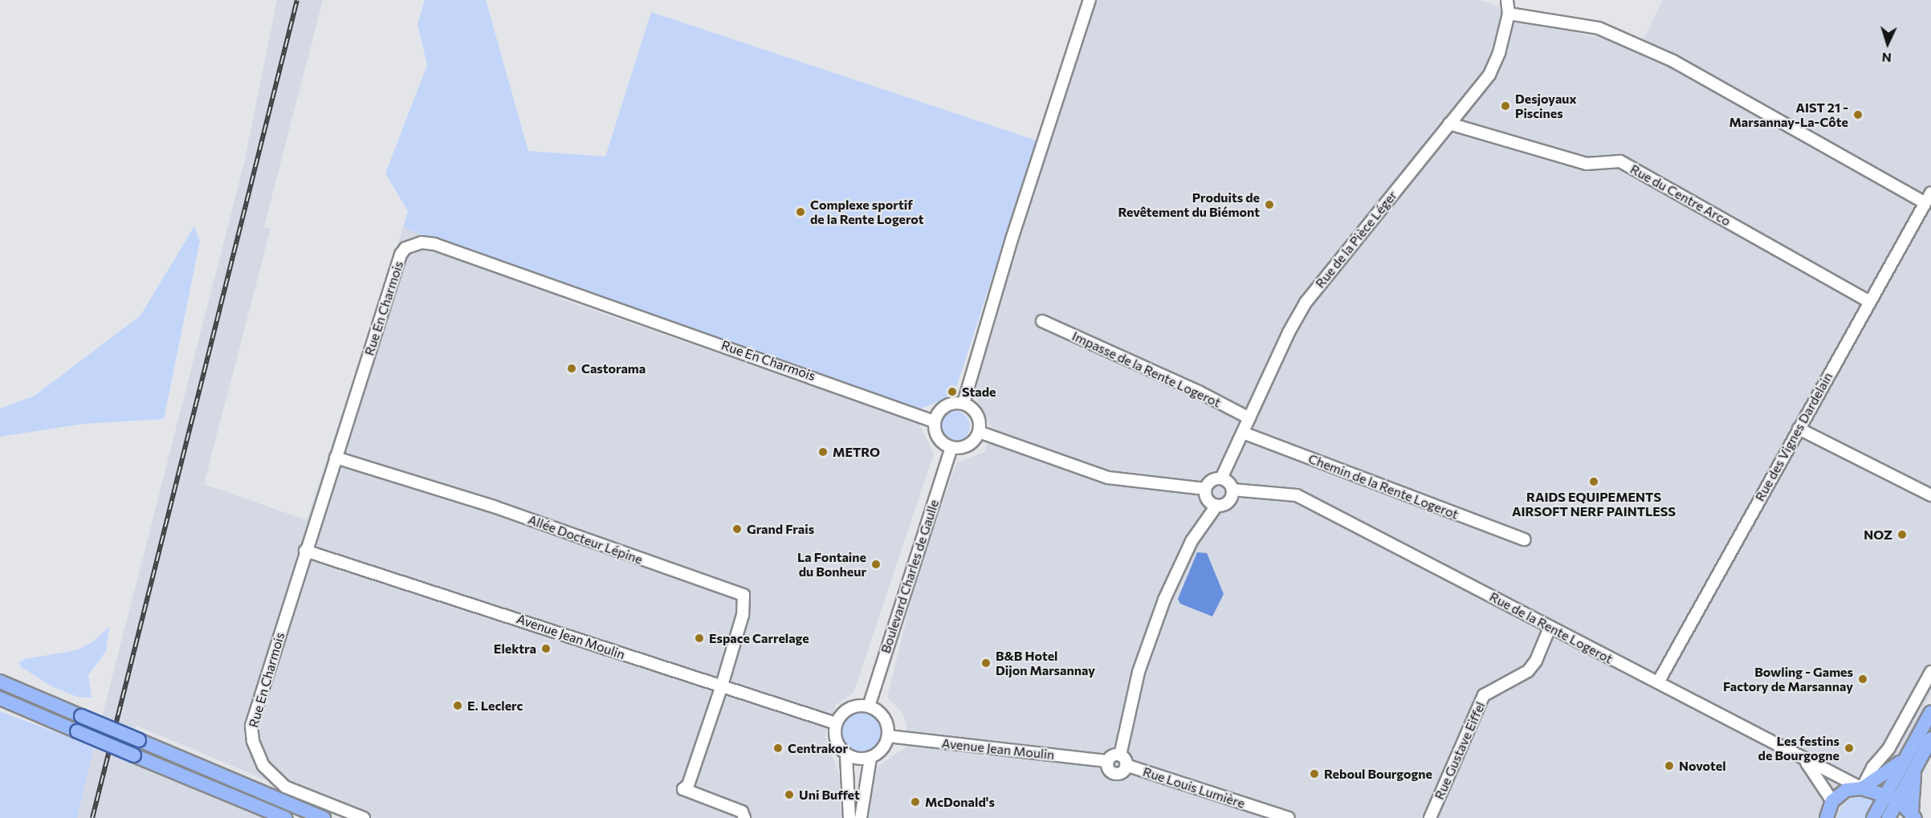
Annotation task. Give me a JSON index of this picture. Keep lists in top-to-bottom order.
{
  "streets": {
    "street": [
      "Rue du Centre Arco",
      "Rue de la Pièce Léger",
      "Rue En Charmois",
      "Impasse de la Rente Logerot",
      "Rue des Vignes Dardelain",
      "Chemin de la Rente Logerot",
      "Allée Docteur Lépine",
      "Boulevard Charles de Gaulle",
      "Rue de la Rente Logerot",
      "Avenue Jean Moulin",
      "Rue Gustave Eiffel",
      "Rue Louis Lumière"
    ]
  },
  "crossings": [
    ["Rue du Centre Arco", "Rue de la Pièce Léger"],
    ["Rue du Centre Arco", "Rue des Vignes Dardelain"],
    ["Rue de la Pièce Léger", "Impasse de la Rente Logerot"],
    ["Rue de la Pièce Léger", "Chemin de la Rente Logerot"],
    ["Rue de la Pièce Léger", "Rue de la Rente Logerot"],
    ["Rue En Charmois", "Allée Docteur Lépine"],
    ["Rue En Charmois", "Boulevard Charles de Gaulle"],
    ["Rue En Charmois", "Avenue Jean Moulin"],
    ["Rue des Vignes Dardelain", "Rue de la Rente Logerot"],
    ["Allée Docteur Lépine", "Avenue Jean Moulin"],
    ["Boulevard Charles de Gaulle", "Avenue Jean Moulin"],
    ["Rue de la Rente Logerot", "Rue Gustave Eiffel"],
    ["Avenue Jean Moulin", "Rue Louis Lumière"]
  ],
  "places": [
    "Desjoyaux Piscines",
    "AIST 21 - Marsannay-La-Côte",
    "Produits de Revêtement du Biémont",
    "Complexe sportif de la Rente Logerot",
    "Castorama",
    "Stade",
    "METRO",
    "RAIDS EQUIPEMENTS AIRSOFT NERF PAINTLESS",
    "Grand Frais",
    "NOZ",
    "La Fontaine du Bonheur",
    "Espace Carrelage",
    "Elektra",
    "B&B Hotel Dijon Marsannay",
    "Bowling - Games Factory de Marsannay",
    "E. Leclerc",
    "Centrakor",
    "Les festins de Bourgogne",
    "Novotel",
    "Reboul Bourgogne",
    "Uni Buffet",
    "McDonald's"
  ],
  "north": "bottom"
}
